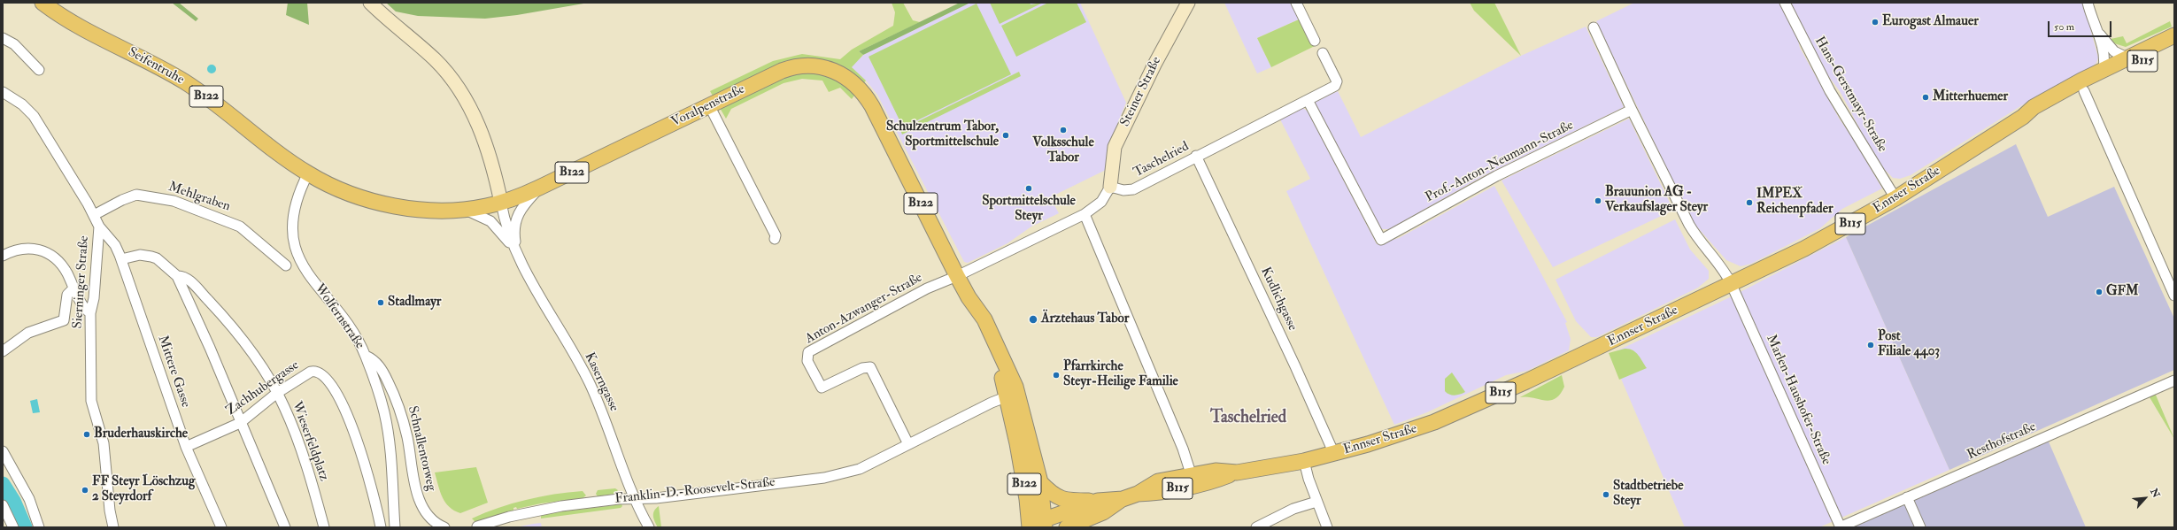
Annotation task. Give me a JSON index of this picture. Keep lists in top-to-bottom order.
{
  "streets": {
    "main road": [
      "B115",
      "Seifentruhe",
      "Steiner Straße",
      "B122",
      "Voralpenstraße",
      "Ennser Straße"
    ],
    "street": [
      "Hans-Gerstmayr-Straße",
      "Taschelried",
      "Prof.-Anton-Neumann-Straße",
      "Mehlgraben",
      "Sierninger Straße",
      "Kudlichgasse",
      "Anton-Azwanger-Straße",
      "Wolfernstraße",
      "Mittere Gasse",
      "Kaserngasse",
      "Zachhubergasse",
      "Marlen-Haushofer-Straße",
      "Wieserfeldplatz",
      "Resthofstraße",
      "Schnallentorweg",
      "Franklin-D.-Roosevelt-Straße"
    ]
  },
  "crossings": [
    ["Seifentruhe", "Voralpenstraße"],
    ["Seifentruhe", "Wolfernstraße"],
    ["Steiner Straße", "Taschelried"],
    ["Hans-Gerstmayr-Straße", "Ennser Straße"],
    ["B122", "Voralpenstraße"],
    ["B122", "Ennser Straße"],
    ["B122", "Anton-Azwanger-Straße"],
    ["B122", "Franklin-D.-Roosevelt-Straße"],
    ["Voralpenstraße", "Anton-Azwanger-Straße"],
    ["Voralpenstraße", "Kaserngasse"],
    ["Taschelried", "Prof.-Anton-Neumann-Straße"],
    ["Taschelried", "Kudlichgasse"],
    ["Ennser Straße", "Kudlichgasse"],
    ["Ennser Straße", "Marlen-Haushofer-Straße"],
    ["Mehlgraben", "Sierninger Straße"],
    ["Sierninger Straße", "Mittere Gasse"],
    ["Anton-Azwanger-Straße", "Franklin-D.-Roosevelt-Straße"],
    ["Wolfernstraße", "Schnallentorweg"],
    ["Mittere Gasse", "Zachhubergasse"],
    ["Mittere Gasse", "Wieserfeldplatz"],
    ["Kaserngasse", "Franklin-D.-Roosevelt-Straße"],
    ["Zachhubergasse", "Wieserfeldplatz"],
    ["Marlen-Haushofer-Straße", "Resthofstraße"]
  ],
  "districts": ["Taschelried"],
  "places": [
    "Eurogast Almauer",
    "Mitterhuemer",
    "Volksschule Tabor",
    "Schulzentrum Tabor, Sportmittelschule",
    "Sportmittelschule Steyr",
    "Brauunion AG - Verkaufslager Steyr",
    "IMPEX Reichenpfader",
    "GFM",
    "Stadlmayr",
    "Ärztehaus Tabor",
    "Post Filiale 4403",
    "Pfarrkirche Steyr-Heilige Familie",
    "Bruderhauskirche",
    "FF Steyr Löschzug 2 Steyrdorf",
    "Stadtbetriebe Steyr"
  ],
  "scale_bar": "50 m",
  "north": "top right"
}
